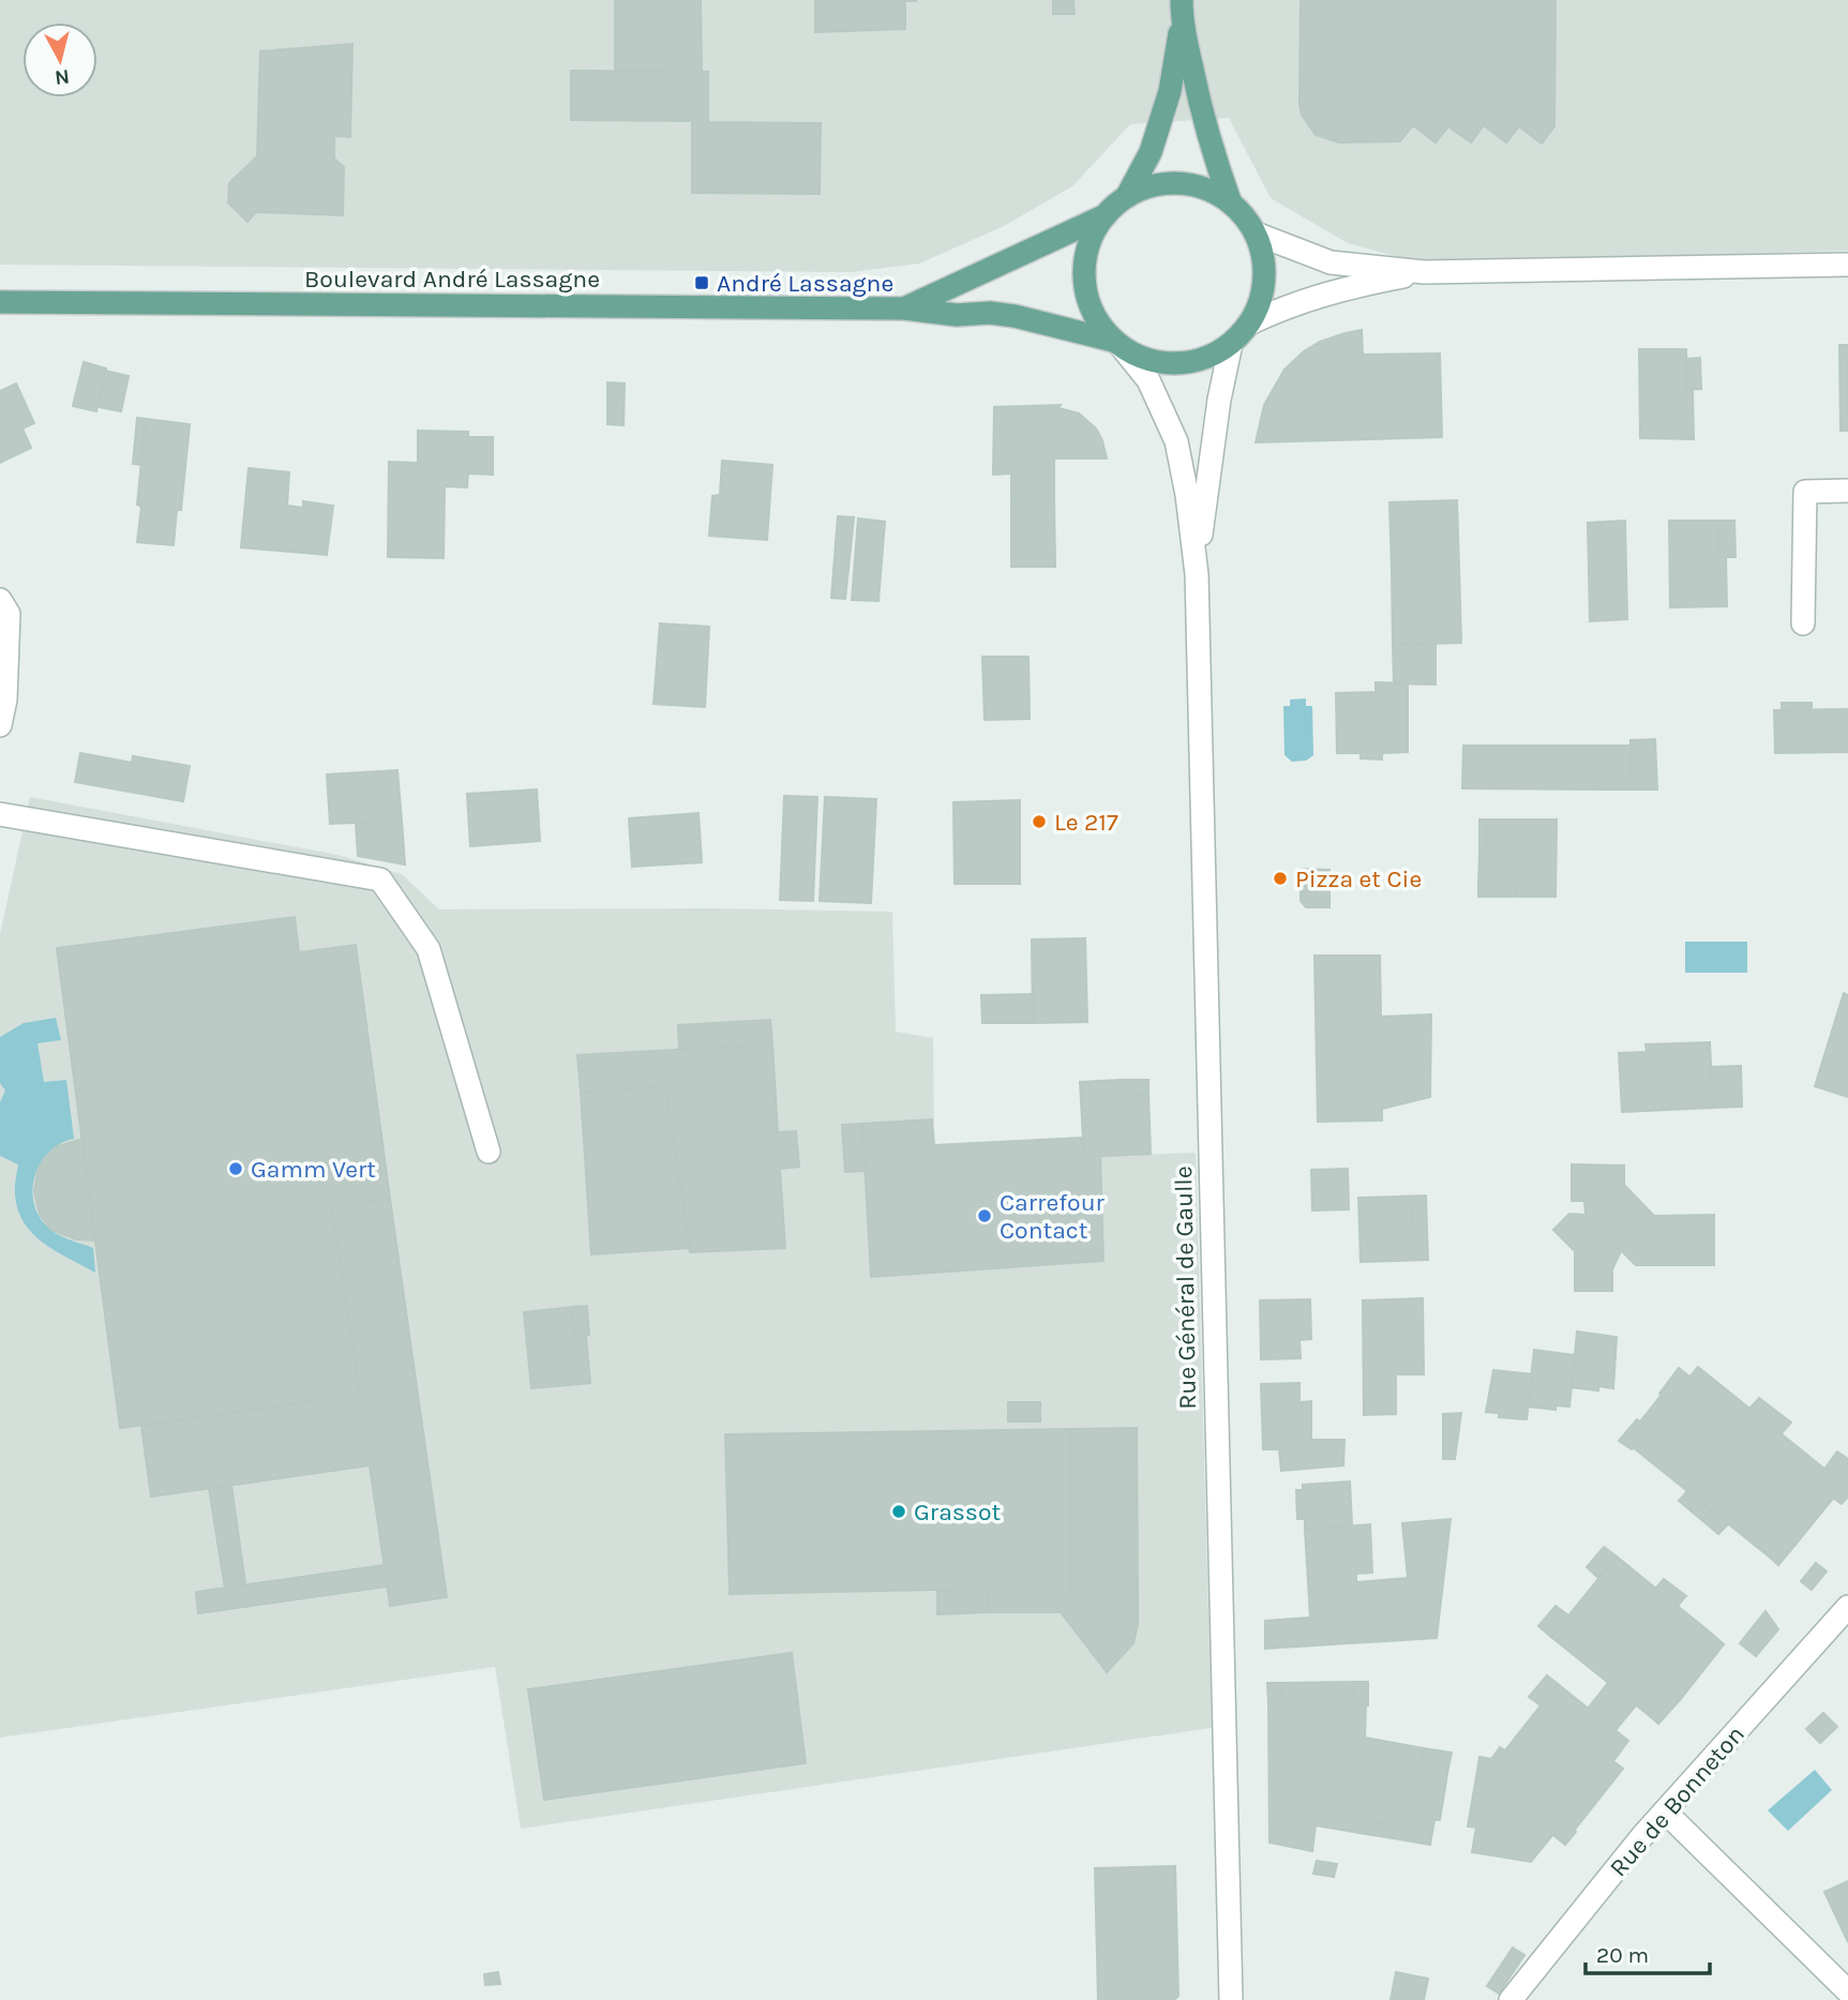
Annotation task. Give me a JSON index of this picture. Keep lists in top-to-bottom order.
{
  "streets": {
    "main road": ["Boulevard André Lassagne"],
    "street": ["Rue Général de Gaulle", "Rue de Bonneton"]
  },
  "crossings": [
    ["Boulevard André Lassagne", "Rue Général de Gaulle"]
  ],
  "places": {
    "transit": ["André Lassagne"],
    "other": [
      "Le 217",
      "Pizza et Cie",
      "Gamm Vert",
      "Carrefour Contact",
      "Grassot"
    ]
  },
  "scale_bar": "20 m",
  "north": "bottom"
}
